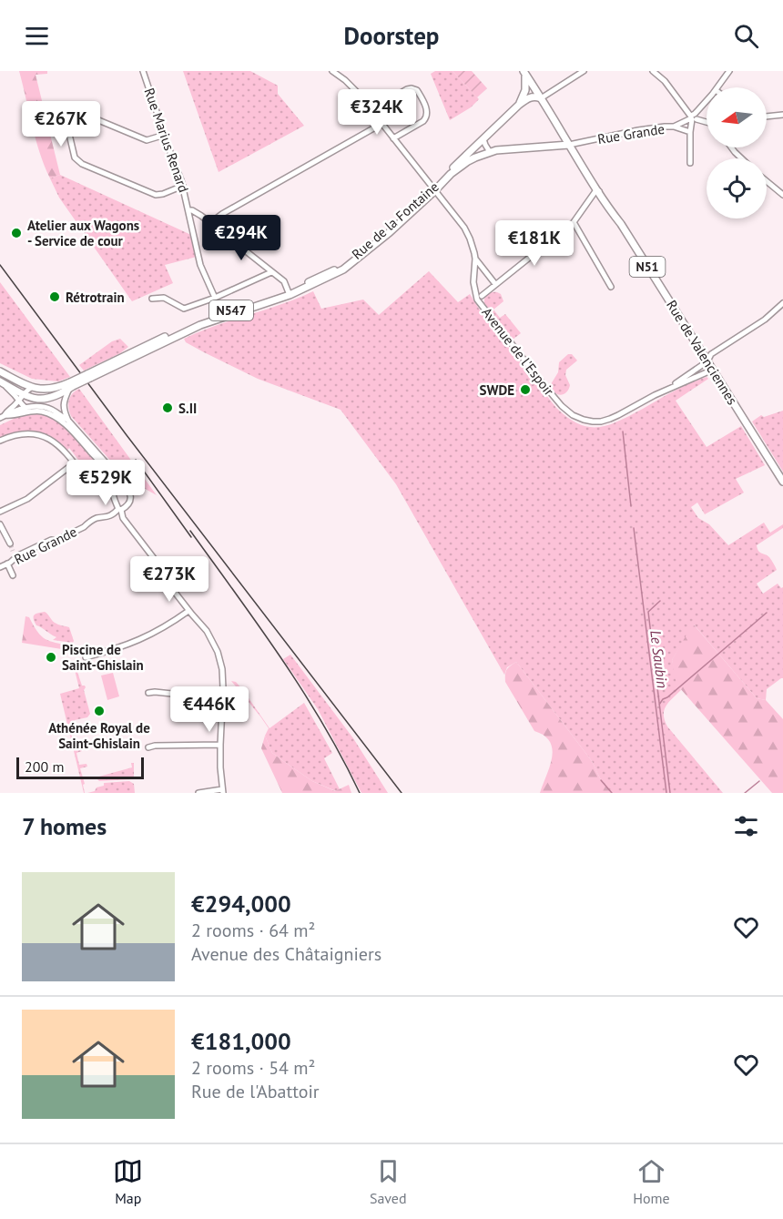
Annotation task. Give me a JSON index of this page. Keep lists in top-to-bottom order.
{
  "streets": {
    "main road": [
      "Rue de la Fontaine",
      "N51",
      "N547",
      "Rue de Valenciennes"
    ],
    "street": ["Rue Grande", "Rue Marius Renard", "Avenue de l'Espoir"]
  },
  "crossings": [
    ["Rue Grande", "Rue de la Fontaine"],
    ["Rue Grande", "N51"],
    ["Rue Grande", "Rue de Valenciennes"],
    ["Rue de la Fontaine", "N51"],
    ["Rue de la Fontaine", "N547"],
    ["Rue de la Fontaine", "Avenue de l'Espoir"],
    ["Rue de la Fontaine", "Rue de Valenciennes"],
    ["N51", "Rue de Valenciennes"]
  ],
  "water": ["Le Saubin"],
  "places": [
    "Atelier aux Wagons - Service de cour",
    "Rétrotrain",
    "SWDE",
    "S.II",
    "Piscine de Saint-Ghislain",
    "Athénée Royal de Saint-Ghislain"
  ],
  "scale_bar": "200 m",
  "north": "left",
  "page": {
    "header": "Doorstep",
    "price": [
      "€324K",
      "€267K",
      "€294K",
      "€181K",
      "€529K",
      "€273K",
      "€446K"
    ],
    "scale": "200 m",
    "heading": "7 homes",
    "list": [
      {
        "name": "€294,000",
        "note": "2 rooms · 64 m² · Avenue des Châtaigniers"
      },
      {
        "name": "€181,000",
        "note": "2 rooms · 54 m² · Rue de l'Abattoir"
      }
    ],
    "tabs": ["Map", "Saved", "Home"]
  }
}
